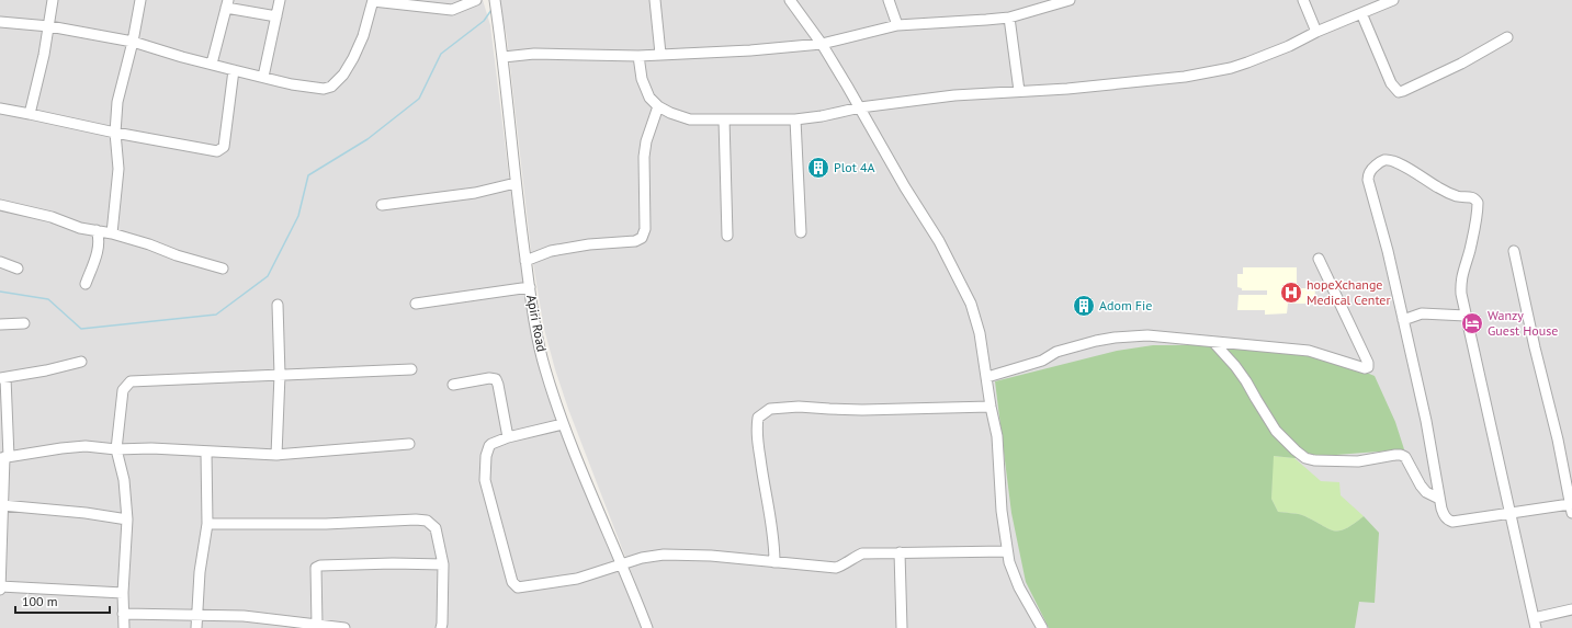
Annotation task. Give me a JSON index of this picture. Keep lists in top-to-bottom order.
{
  "streets": {
    "street": ["Apiri Road"]
  },
  "places": {
    "building": ["Plot 4A", "Adom Fie"],
    "hospital": ["hopeXchange Medical Center"],
    "hotel": ["Wanzy Guest House"]
  },
  "scale_bar": "100 m"
}
